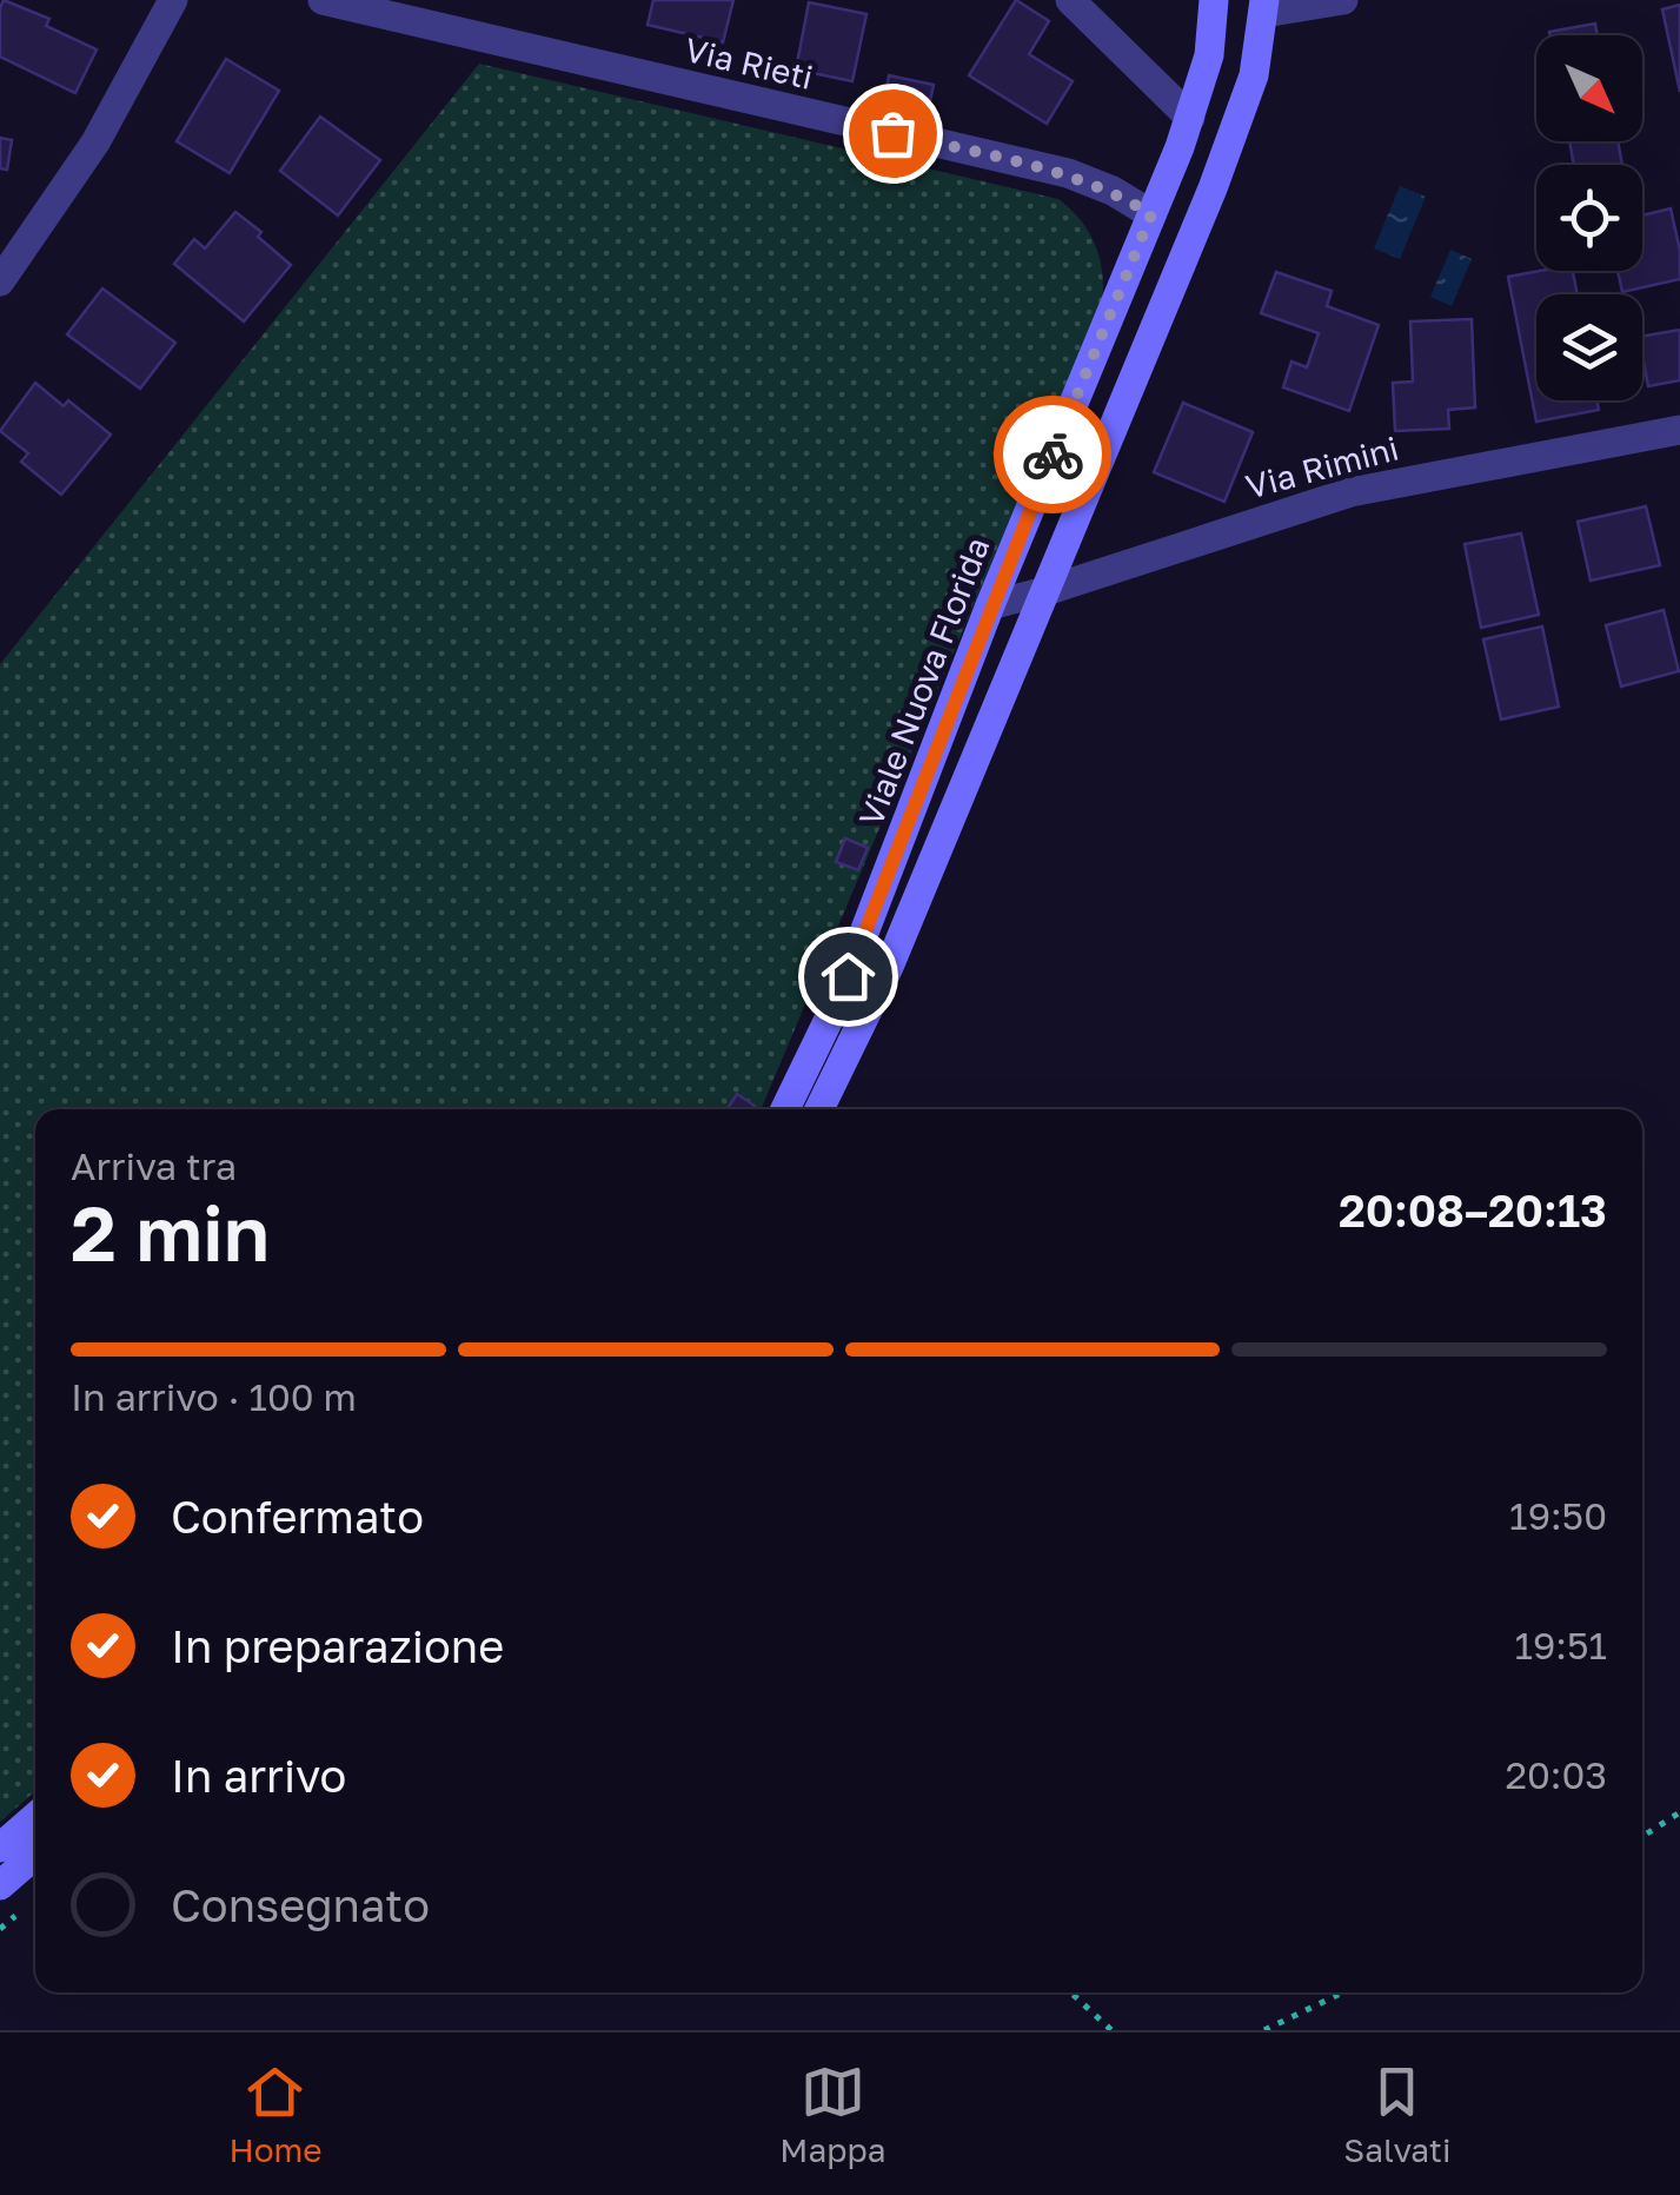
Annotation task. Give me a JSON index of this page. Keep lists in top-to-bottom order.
{
  "streets": {
    "street": ["Via Rieti", "Via Rimini", "Viale Nuova Florida"]
  },
  "crossings": [
    ["Via Rieti", "Viale Nuova Florida"],
    ["Via Rimini", "Viale Nuova Florida"]
  ],
  "north": "bottom right",
  "page": {
    "heading": ["2 min", "Arriva tra", "20:08–20:13"],
    "bar": "In arrivo · 100 m",
    "list": [
      ["Confermato", "19:50"],
      ["In preparazione", "19:51"],
      ["In arrivo", "20:03"],
      "Consegnato"
    ],
    "tabs": ["Home", "Mappa", "Salvati"]
  }
}
